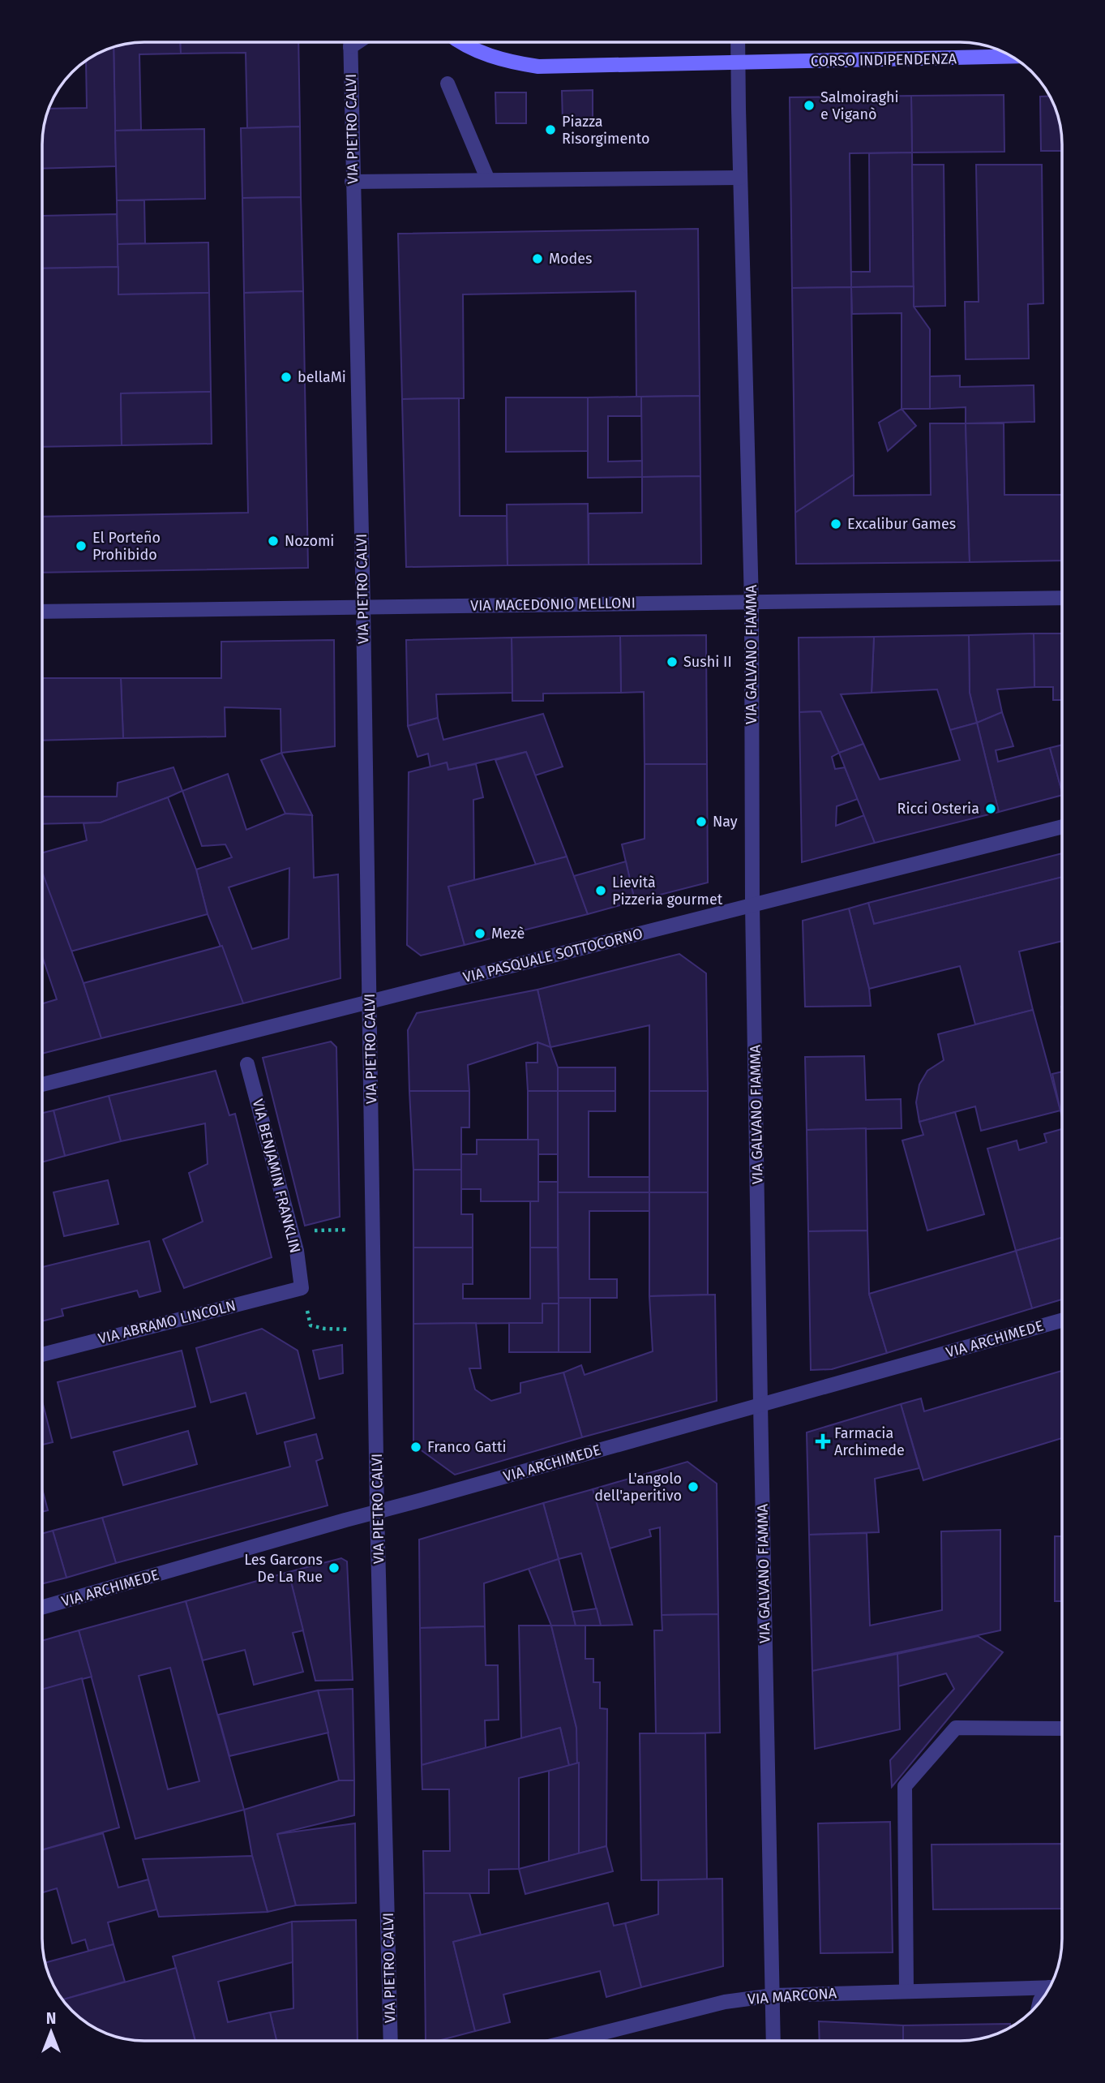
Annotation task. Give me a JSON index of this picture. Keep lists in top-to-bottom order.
{
  "streets": {
    "street": [
      "CORSO INDIPENDENZA",
      "VIA PIETRO CALVI",
      "VIA MACEDONIO MELLONI",
      "VIA GALVANO FIAMMA",
      "VIA PASQUALE SOTTOCORNO",
      "VIA BENJAMIN FRANKLIN",
      "VIA ABRAMO LINCOLN",
      "VIA ARCHIMEDE",
      "VIA MARCONA"
    ]
  },
  "crossings": [
    ["VIA PIETRO CALVI", "VIA MACEDONIO MELLONI"],
    ["VIA PIETRO CALVI", "VIA PASQUALE SOTTOCORNO"],
    ["VIA PIETRO CALVI", "VIA ARCHIMEDE"],
    ["VIA MACEDONIO MELLONI", "VIA GALVANO FIAMMA"],
    ["VIA GALVANO FIAMMA", "VIA PASQUALE SOTTOCORNO"],
    ["VIA GALVANO FIAMMA", "VIA ARCHIMEDE"],
    ["VIA GALVANO FIAMMA", "VIA MARCONA"],
    ["VIA BENJAMIN FRANKLIN", "VIA ABRAMO LINCOLN"]
  ],
  "places": {
    "other": [
      "Salmoiraghi e Viganò",
      "Piazza Risorgimento",
      "Modes",
      "bellaMi",
      "Excalibur Games",
      "Nozomi",
      "El Porteño Prohibido",
      "Sushi II",
      "Ricci Osteria",
      "Nay",
      "Lievità Pizzeria gourmet",
      "Mezè",
      "Franco Gatti",
      "L'angolo dell'aperitivo",
      "Les Garcons De La Rue"
    ],
    "health": ["Farmacia Archimede"]
  },
  "north": "top"
}
